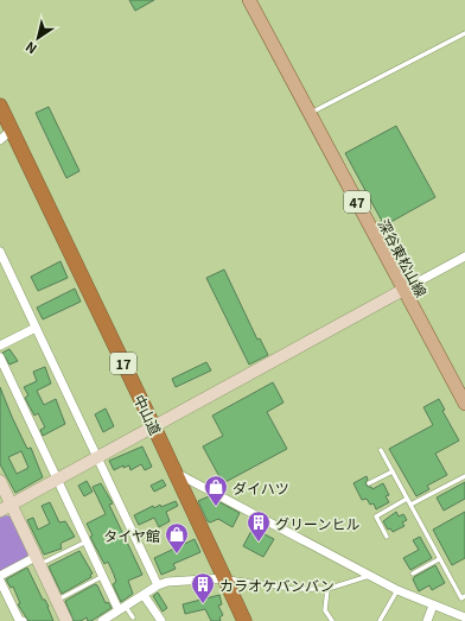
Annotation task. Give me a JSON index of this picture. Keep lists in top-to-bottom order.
{
  "streets": {
    "highway": ["17", "中山道"],
    "main road": ["47", "深谷東松山線"]
  },
  "places": {
    "shop": ["ダイハツ", "タイヤ館"],
    "building": ["グリーンヒル", "カラオケバンバン"]
  },
  "north": "bottom left"
}
